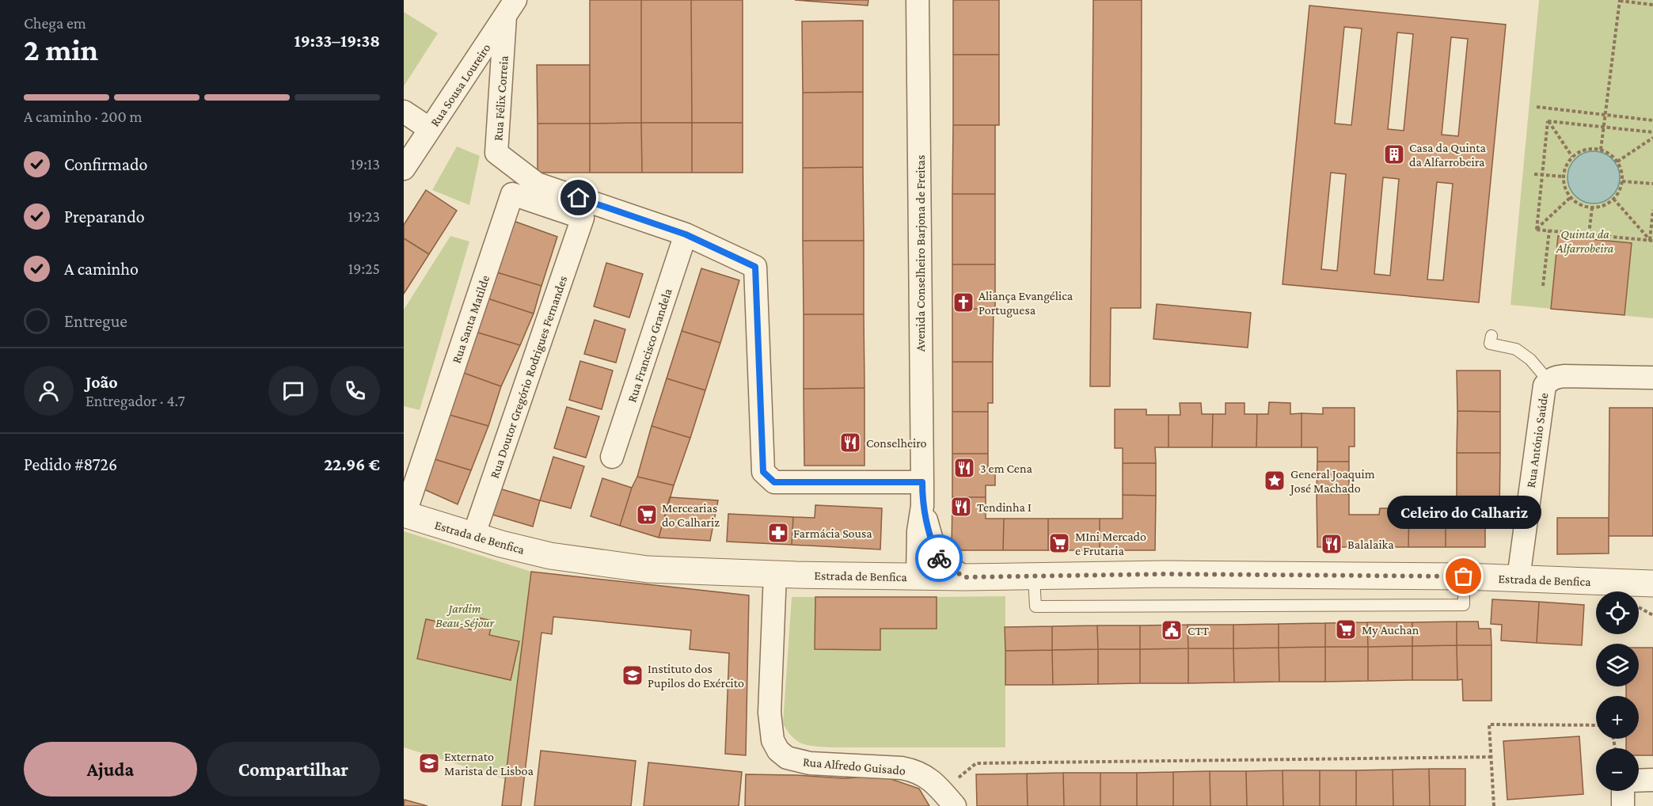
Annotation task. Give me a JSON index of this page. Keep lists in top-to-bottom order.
{
  "streets": {
    "street": [
      "Rua Sousa Loureiro",
      "Rua Félix Correia",
      "Avenida Conselheiro Barjona de Freitas",
      "Rua Santa Matilde",
      "Rua Francisco Grandela",
      "Rua Doutor Gregório Rodrigues Fernandes",
      "Rua António Saúde",
      "Estrada de Benfica",
      "Rua Alfredo Guisado"
    ]
  },
  "crossings": [
    ["Rua Sousa Loureiro", "Rua Félix Correia"],
    ["Rua Félix Correia", "Avenida Conselheiro Barjona de Freitas"],
    ["Rua Félix Correia", "Rua Francisco Grandela"],
    ["Avenida Conselheiro Barjona de Freitas", "Estrada de Benfica"],
    ["Rua Santa Matilde", "Rua Doutor Gregório Rodrigues Fernandes"],
    ["Rua Santa Matilde", "Estrada de Benfica"],
    ["Rua Doutor Gregório Rodrigues Fernandes", "Estrada de Benfica"],
    ["Rua António Saúde", "Estrada de Benfica"],
    ["Estrada de Benfica", "Rua Alfredo Guisado"]
  ],
  "parks": ["Quinta da Alfarrobeira", "Jardim Beau-Séjour"],
  "places": {
    "building": ["Casa da Quinta da Alfarrobeira"],
    "church": ["Aliança Evangélica Portuguesa"],
    "restaurant": [
      "Conselheiro",
      "3 em Cena",
      "Tendinha I",
      "Balalaika"
    ],
    "place": ["General Joaquim José Machado"],
    "supermarket": ["Mercearias do Calhariz", "MIni Mercado e Frutaria", "My Auchan"],
    "pharmacy": ["Farmácia Sousa"],
    "other": ["Celeiro do Calhariz"],
    "public building": ["CTT"],
    "school or university": ["Instituto dos Pupilos do Exército", "Externato Marista de Lisboa"]
  },
  "page": {
    "heading": ["2 min", "Chega em", "19:33–19:38"],
    "panel": [
      "João",
      "Entregador · 4.7",
      "Pedido #8726",
      "22.96 €"
    ],
    "bar": "A caminho · 200 m",
    "list": [
      ["Confirmado", "19:13"],
      ["Preparando", "19:23"],
      ["A caminho", "19:25"],
      "Entregue"
    ],
    "bubble": "Celeiro do Calhariz",
    "map_buttons": ["+", "−"],
    "buttons": ["Ajuda", "Compartilhar"]
  }
}
